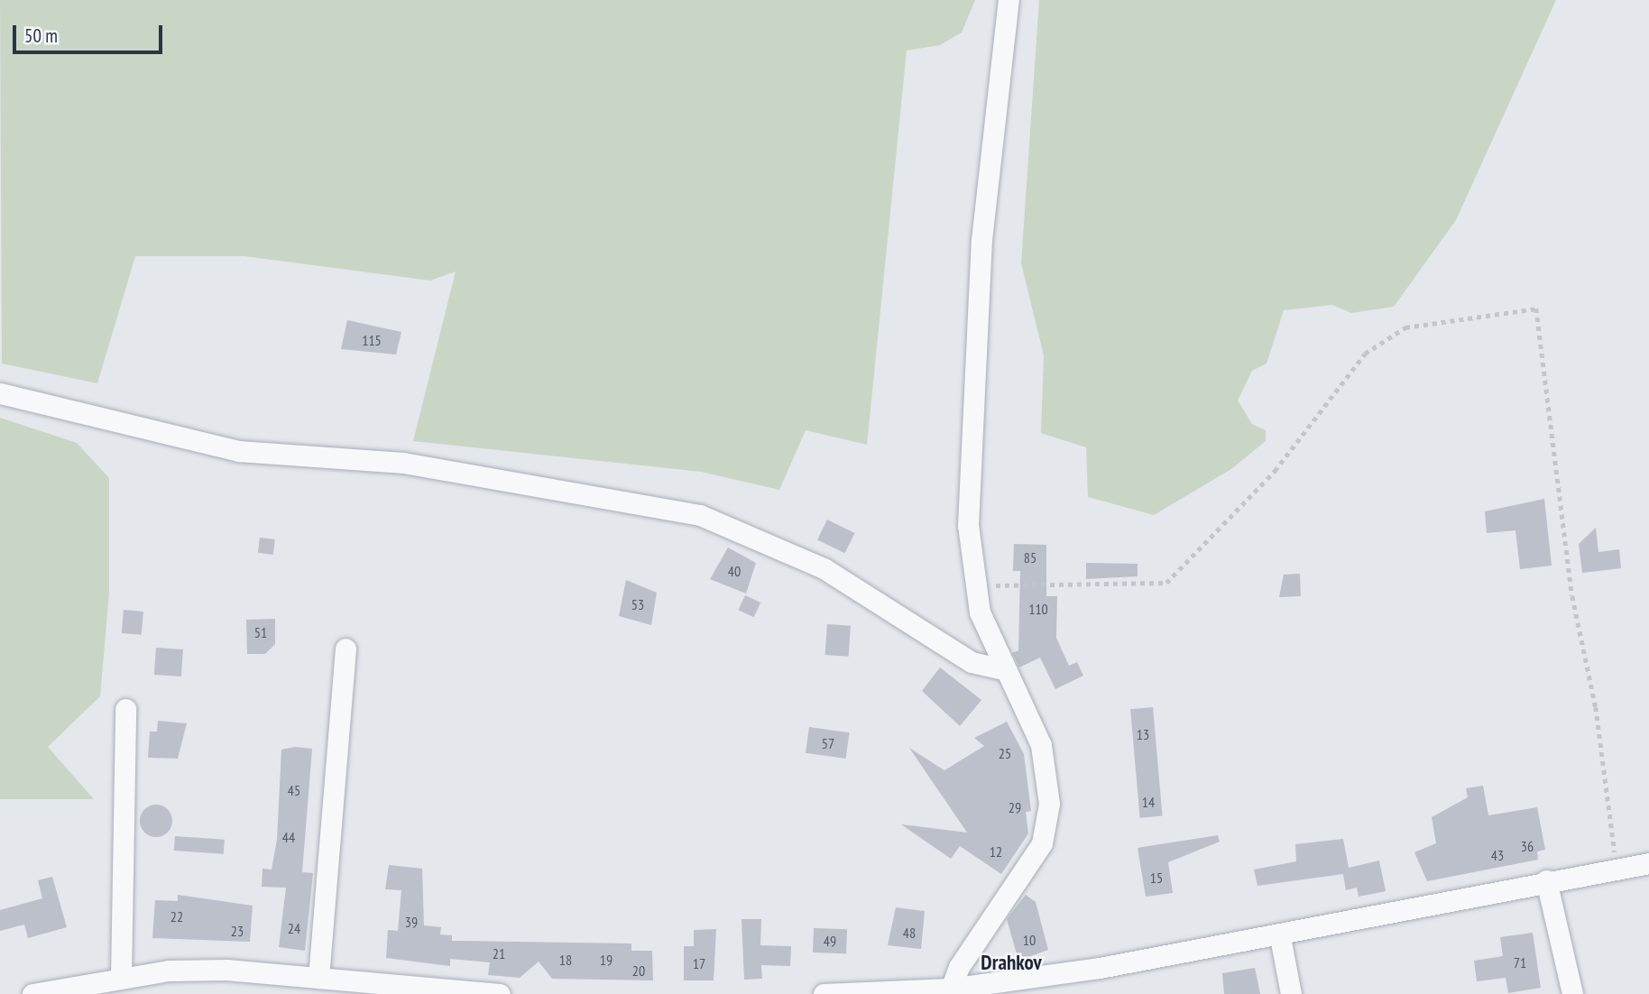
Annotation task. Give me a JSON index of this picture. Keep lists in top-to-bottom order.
{
  "districts": ["Drahkov"],
  "house_numbers": [
    "115",
    "85",
    "40",
    "53",
    "110",
    "51",
    "13",
    "57",
    "25",
    "45",
    "14",
    "29",
    "44",
    "36",
    "12",
    "43",
    "15",
    "22",
    "39",
    "24",
    "23",
    "48",
    "10",
    "49",
    "21",
    "18",
    "19",
    "71",
    "17",
    "20"
  ],
  "scale_bar": "50 m"
}
